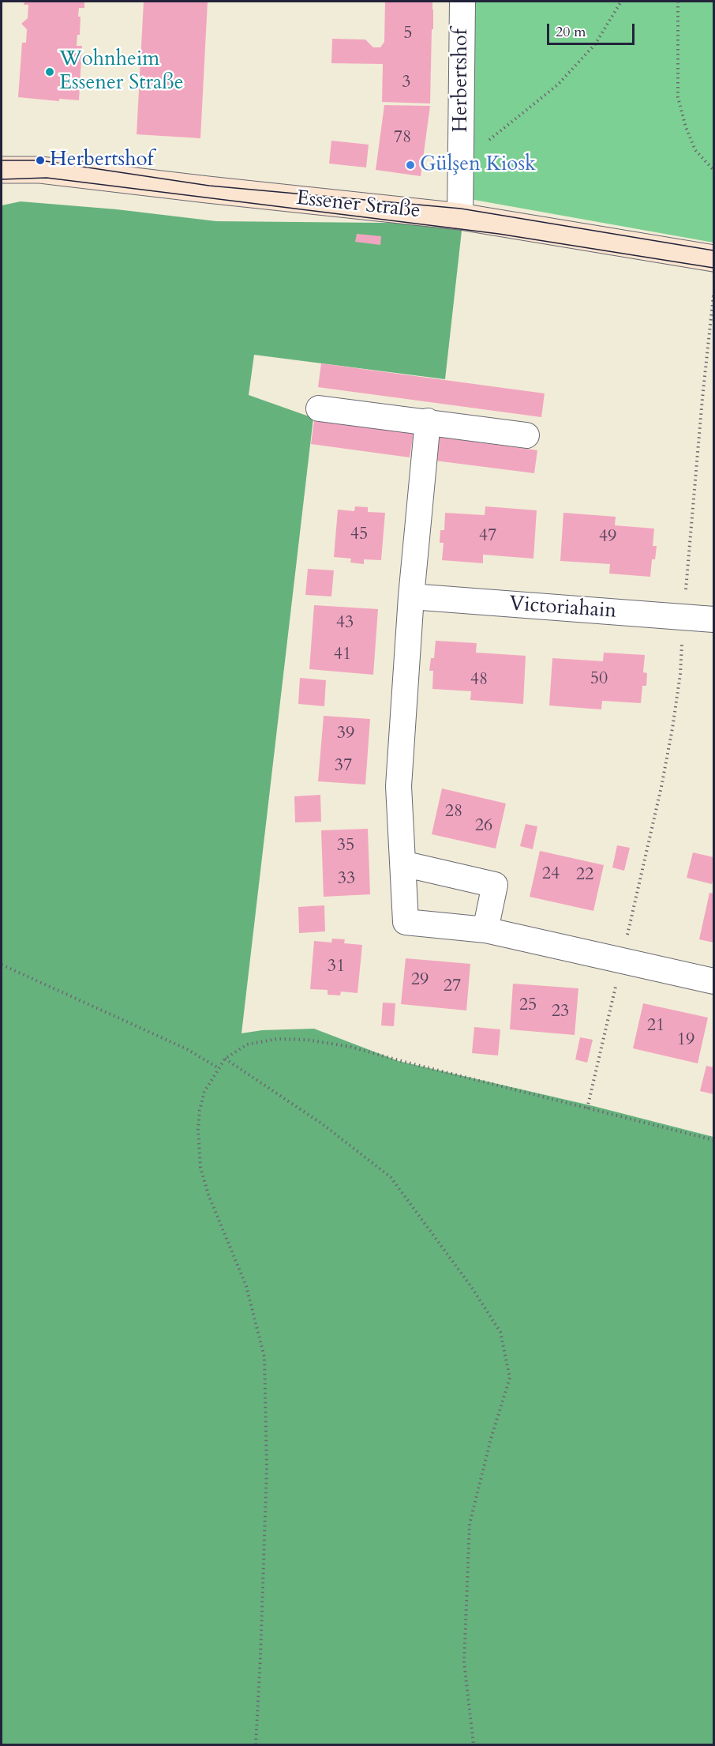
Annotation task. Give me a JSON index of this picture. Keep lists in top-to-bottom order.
{
  "streets": {
    "main road": ["Essener Straße"],
    "street": ["Herbertshof", "Victoriahain"]
  },
  "crossings": [
    ["Herbertshof", "Essener Straße"]
  ],
  "places": ["Wohnheim Essener Straße", "Herbertshof", "Gülşen Kiosk"],
  "house_numbers": [
    "5",
    "3",
    "78",
    "45",
    "47",
    "49",
    "43",
    "41",
    "50",
    "48",
    "39",
    "37",
    "28",
    "26",
    "35",
    "24",
    "22",
    "33",
    "31",
    "29",
    "27",
    "25",
    "23",
    "21",
    "19"
  ],
  "scale_bar": "20 m"
}
